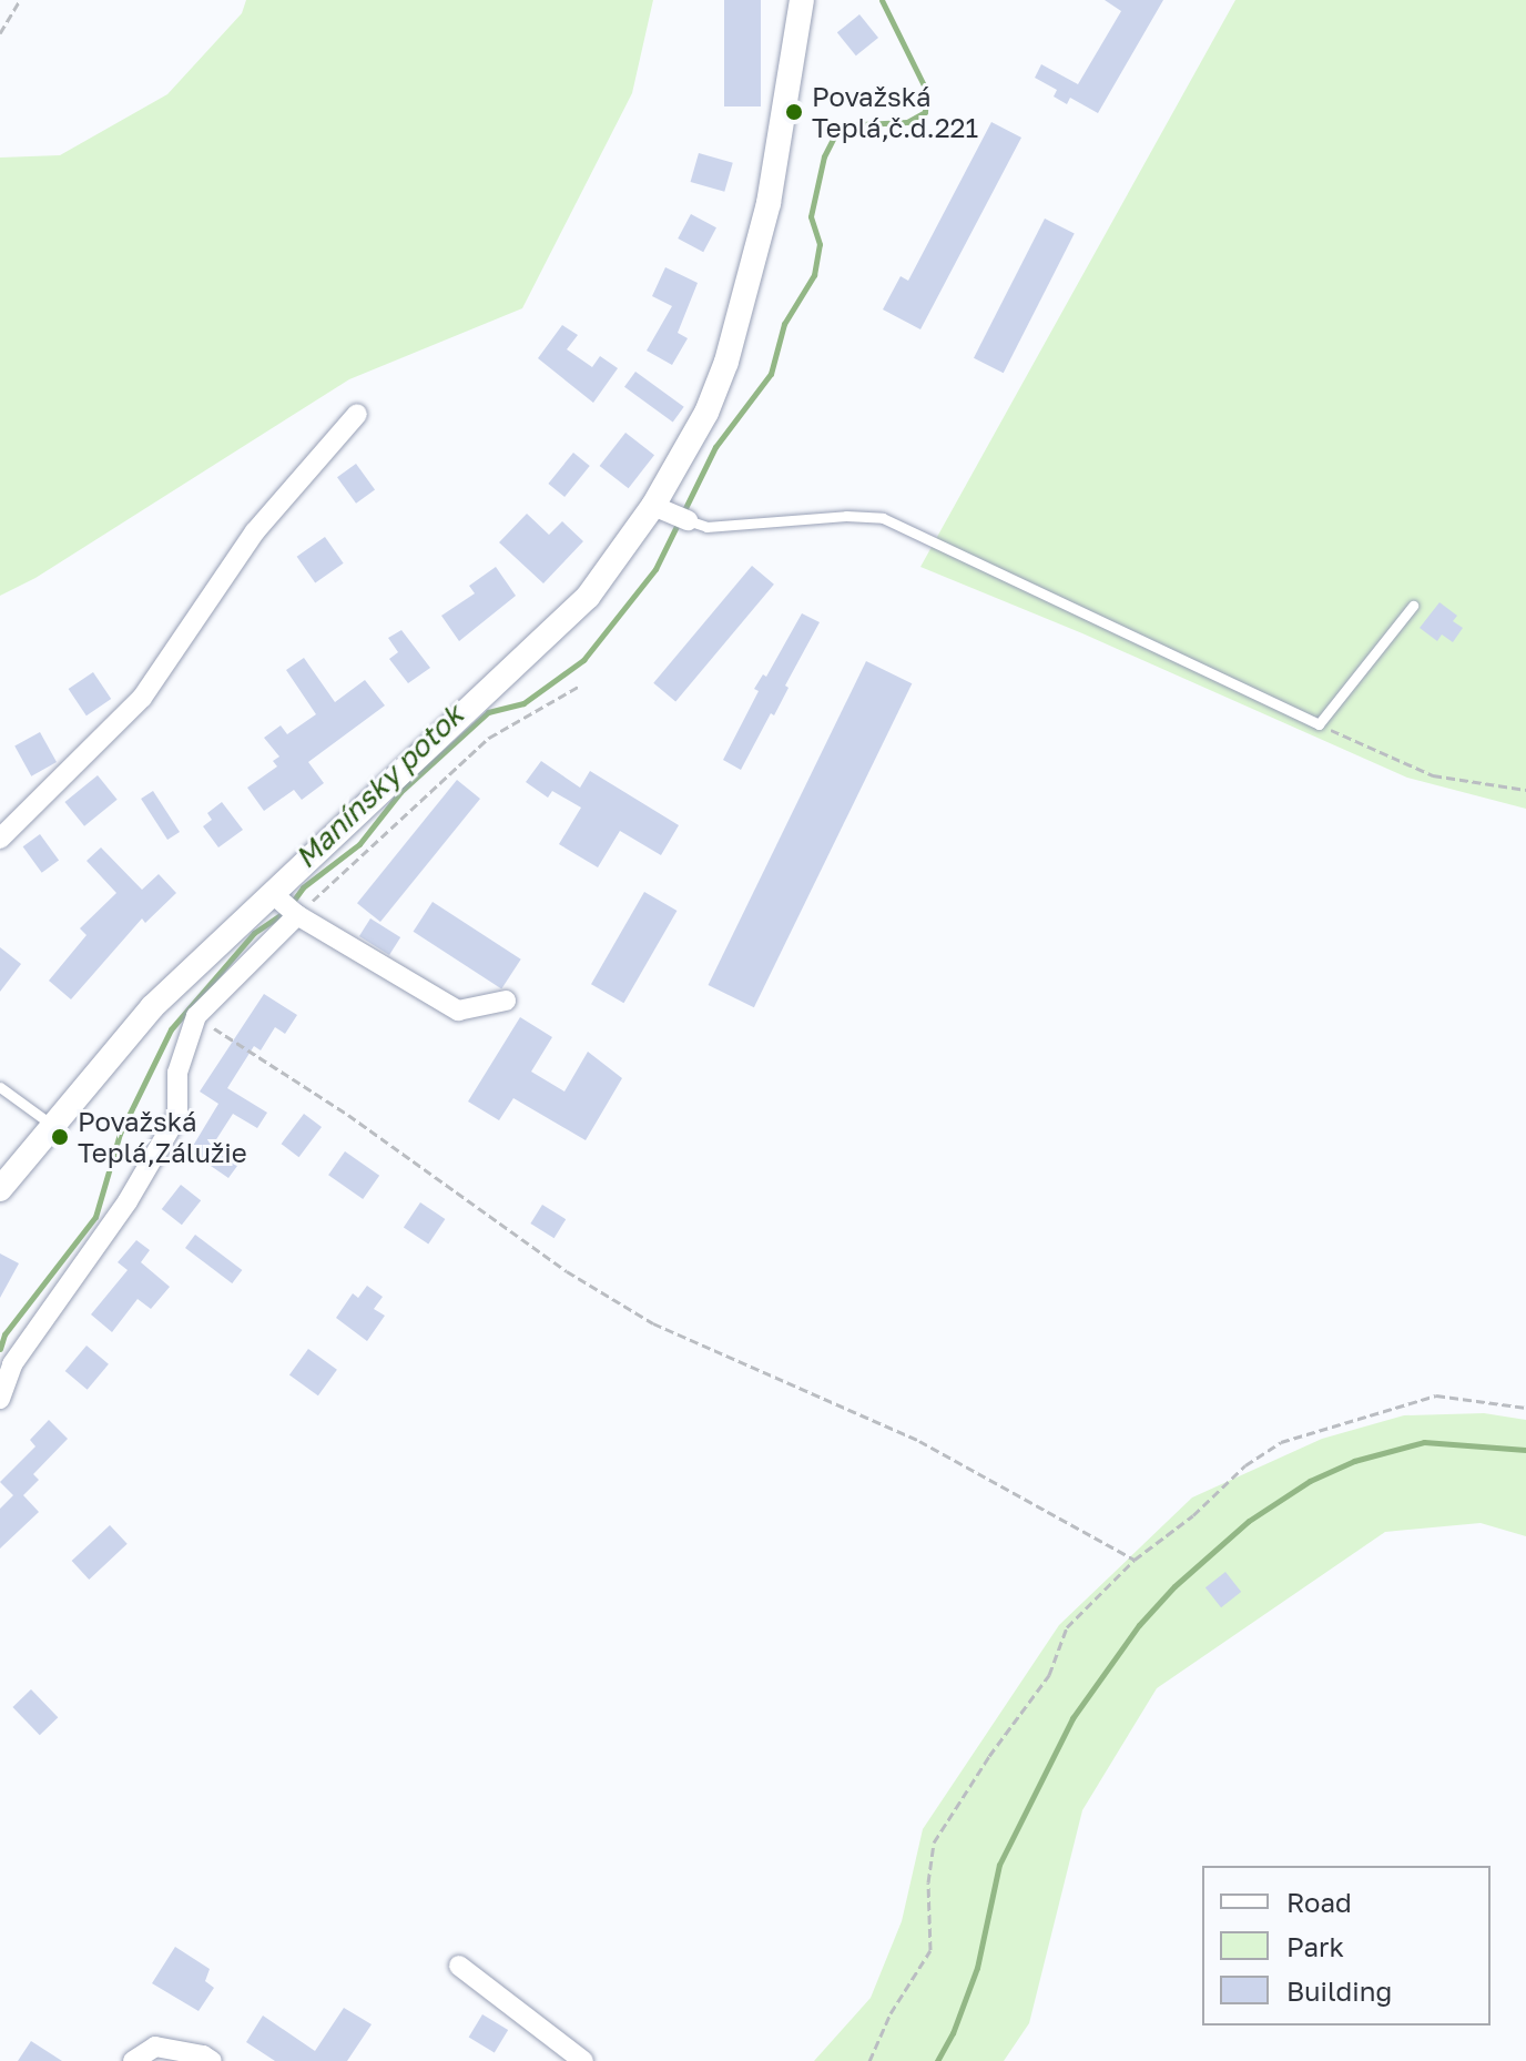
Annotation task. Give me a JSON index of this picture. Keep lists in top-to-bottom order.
{
  "water": ["Manínsky potok"],
  "places": ["Považská Teplá,č.d.221", "Považská Teplá,Zálužie"],
  "legend": ["Road", "Park", "Building"]
}
